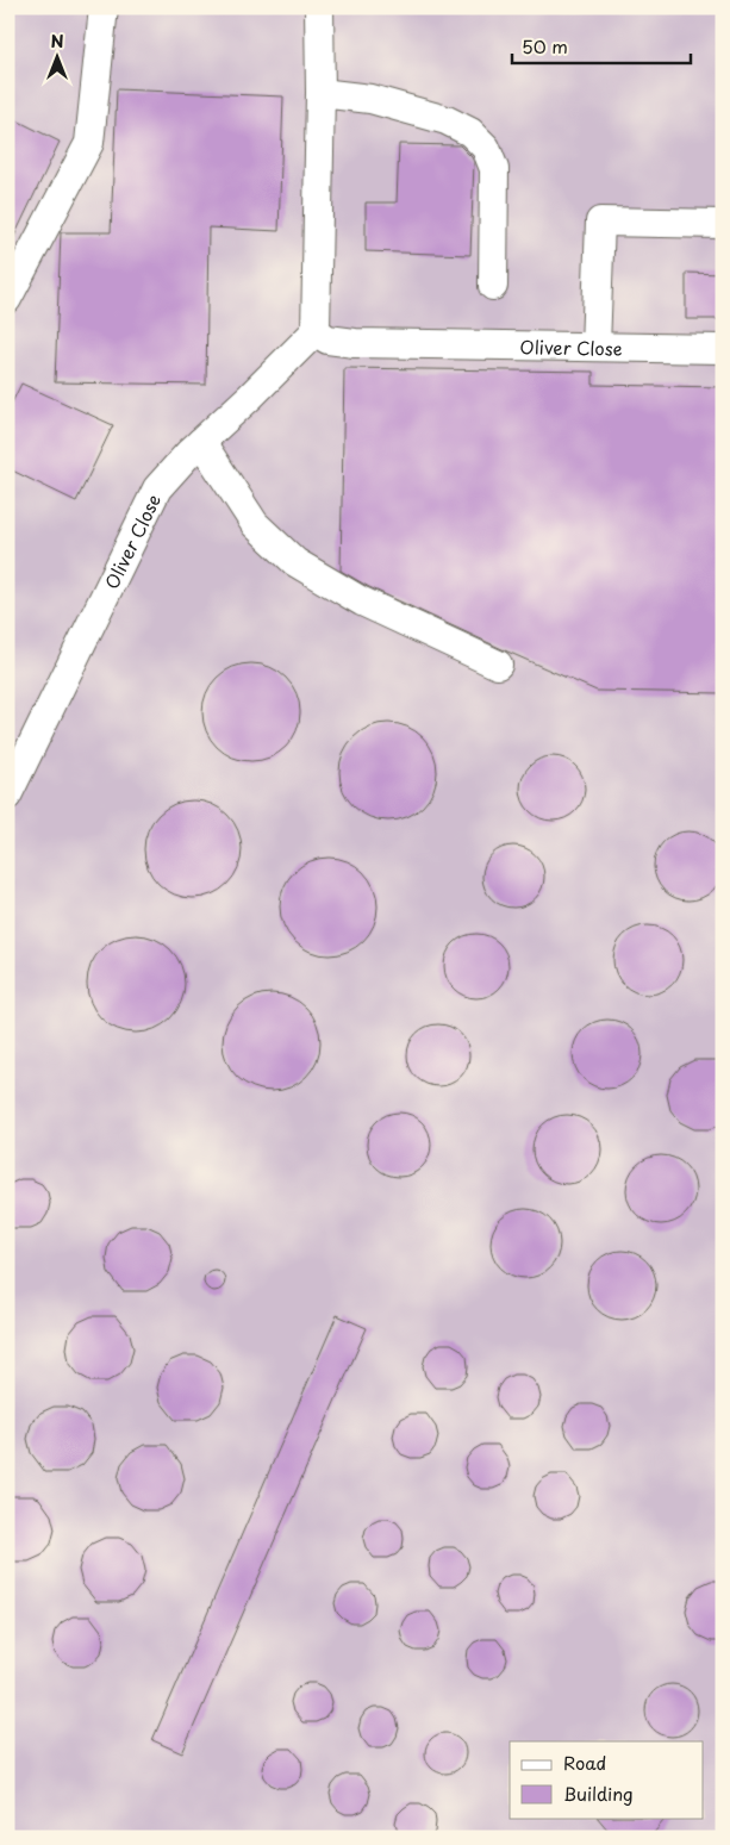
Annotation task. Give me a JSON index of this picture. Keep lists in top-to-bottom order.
{
  "streets": {
    "street": ["Oliver Close"]
  },
  "legend": ["Road", "Building"],
  "scale_bar": "50 m",
  "north": "top"
}
